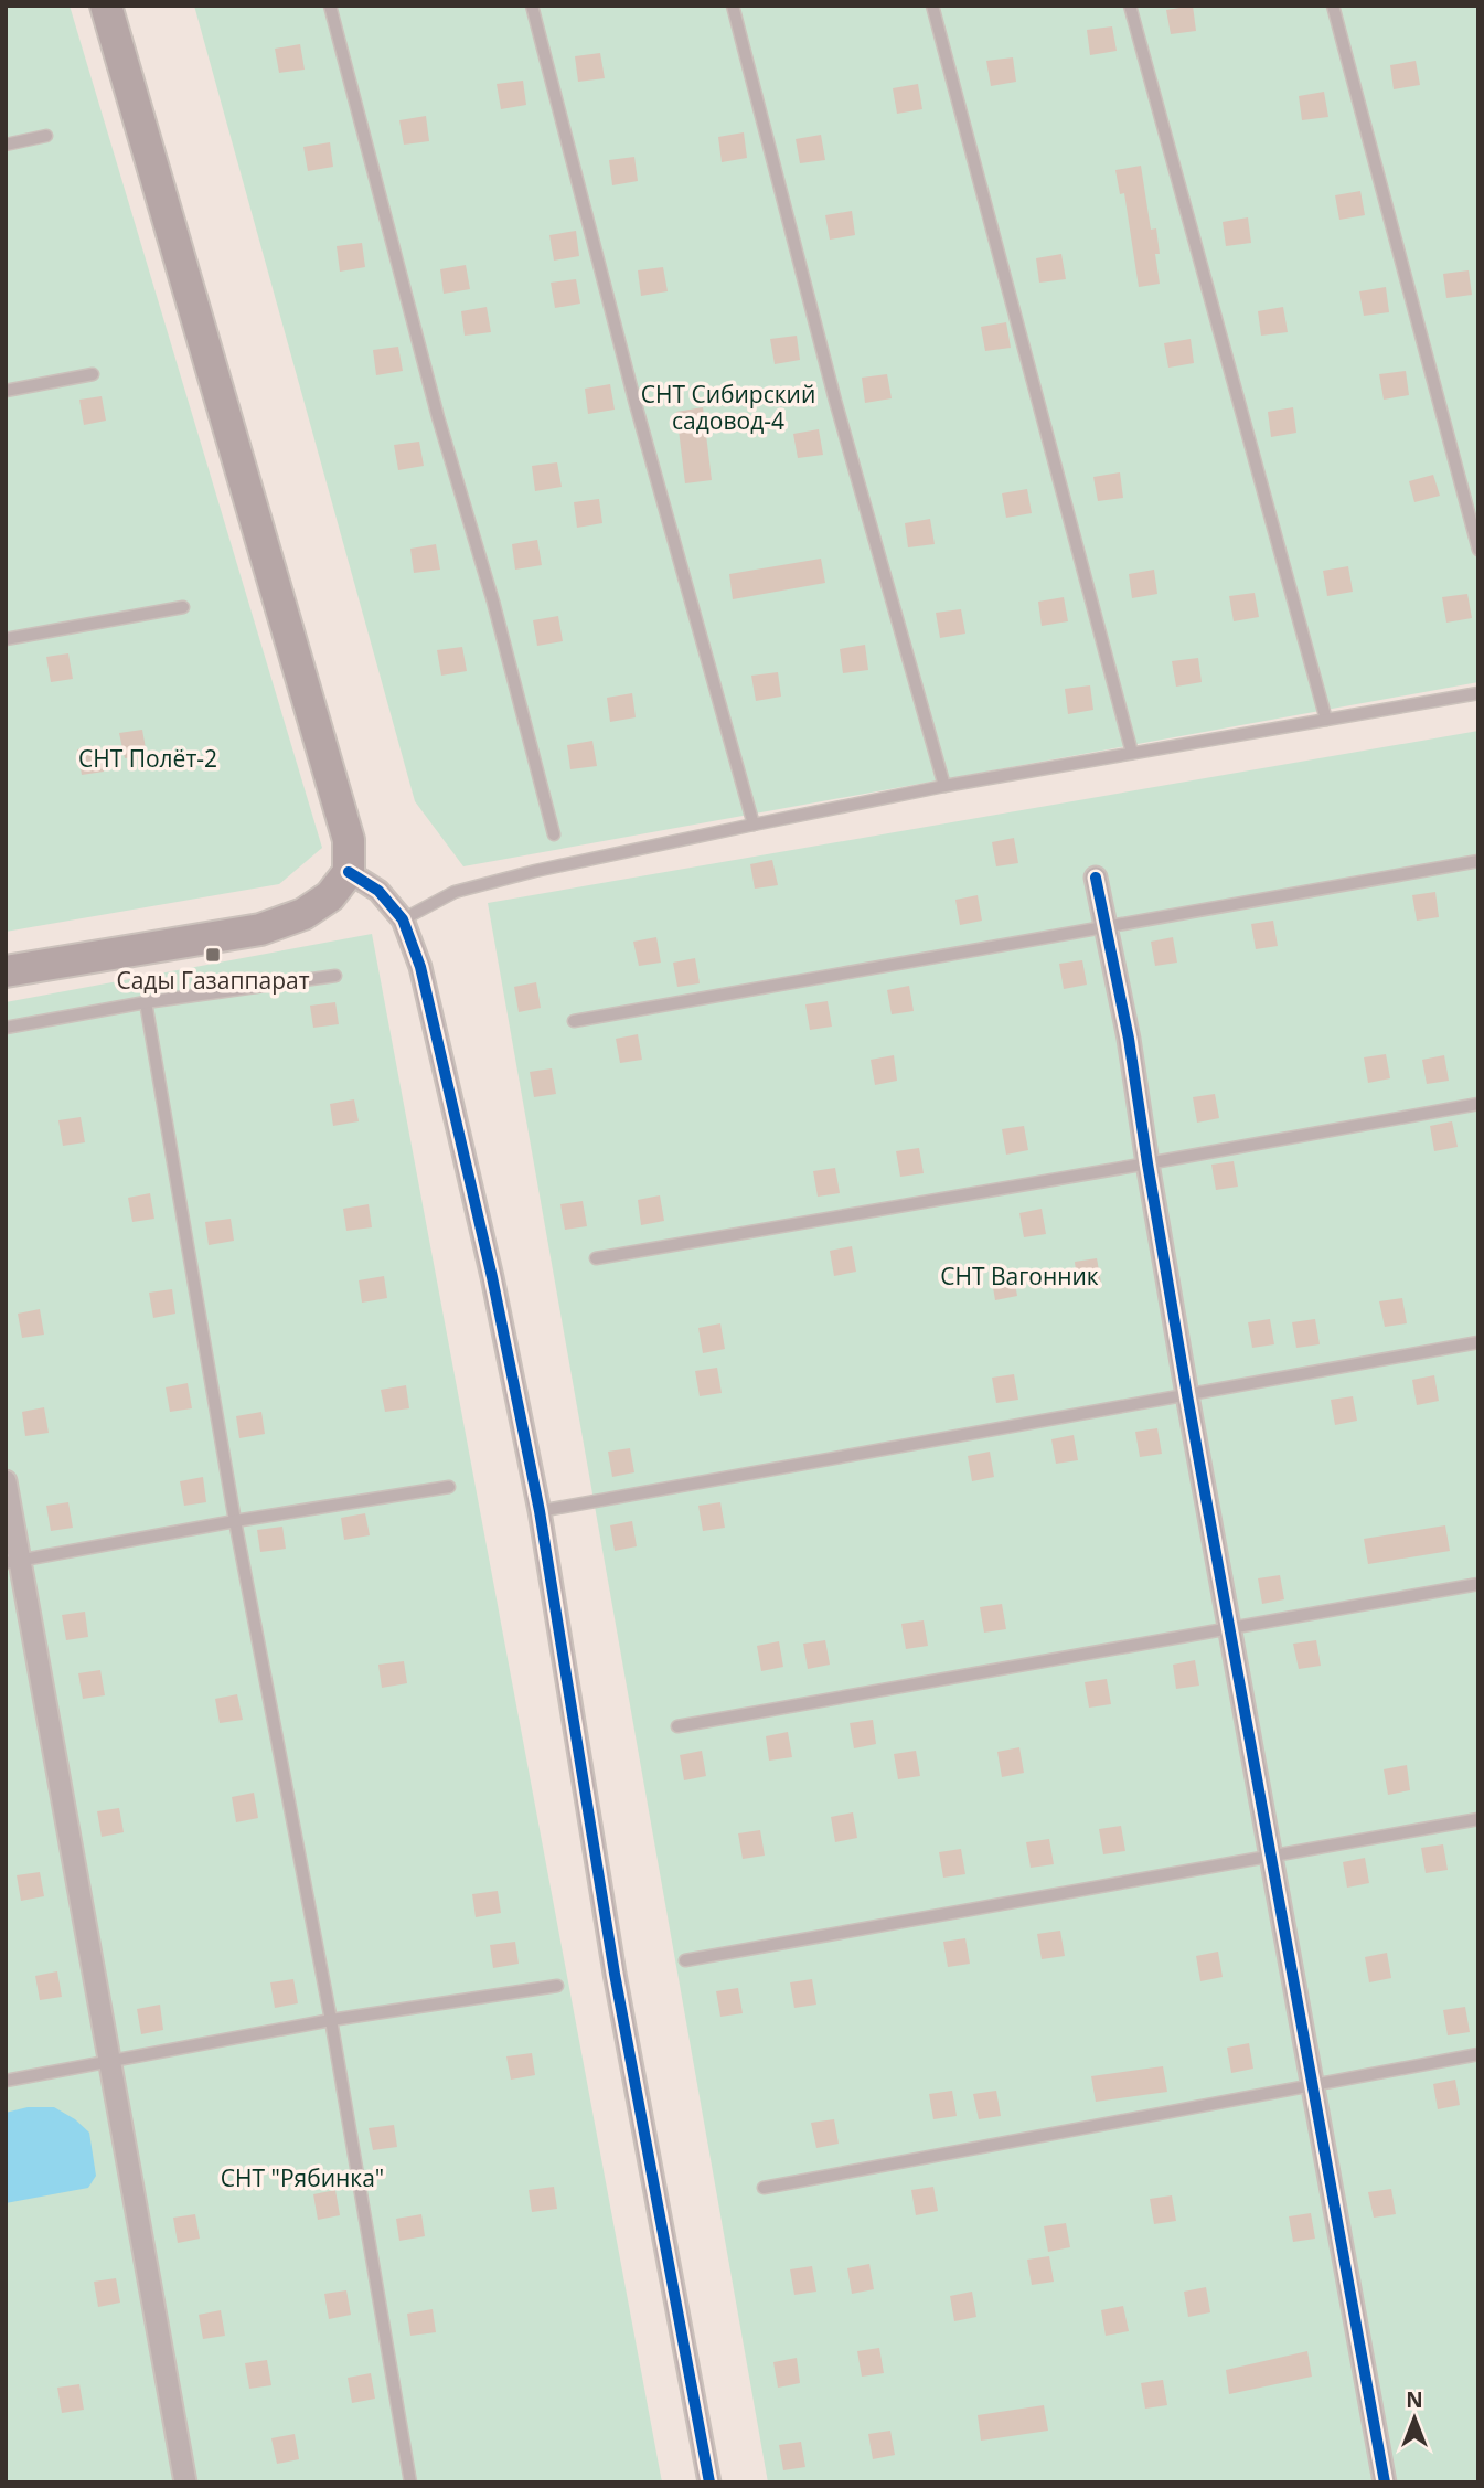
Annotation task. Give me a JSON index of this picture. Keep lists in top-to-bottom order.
{
  "parks": [
    "СНТ Сибирский садовод-4",
    "СНТ Полёт-2",
    "СНТ Вагонник",
    "СНТ \"Рябинка\""
  ],
  "places": {
    "transit": ["Сады Газаппарат"]
  },
  "north": "top"
}
